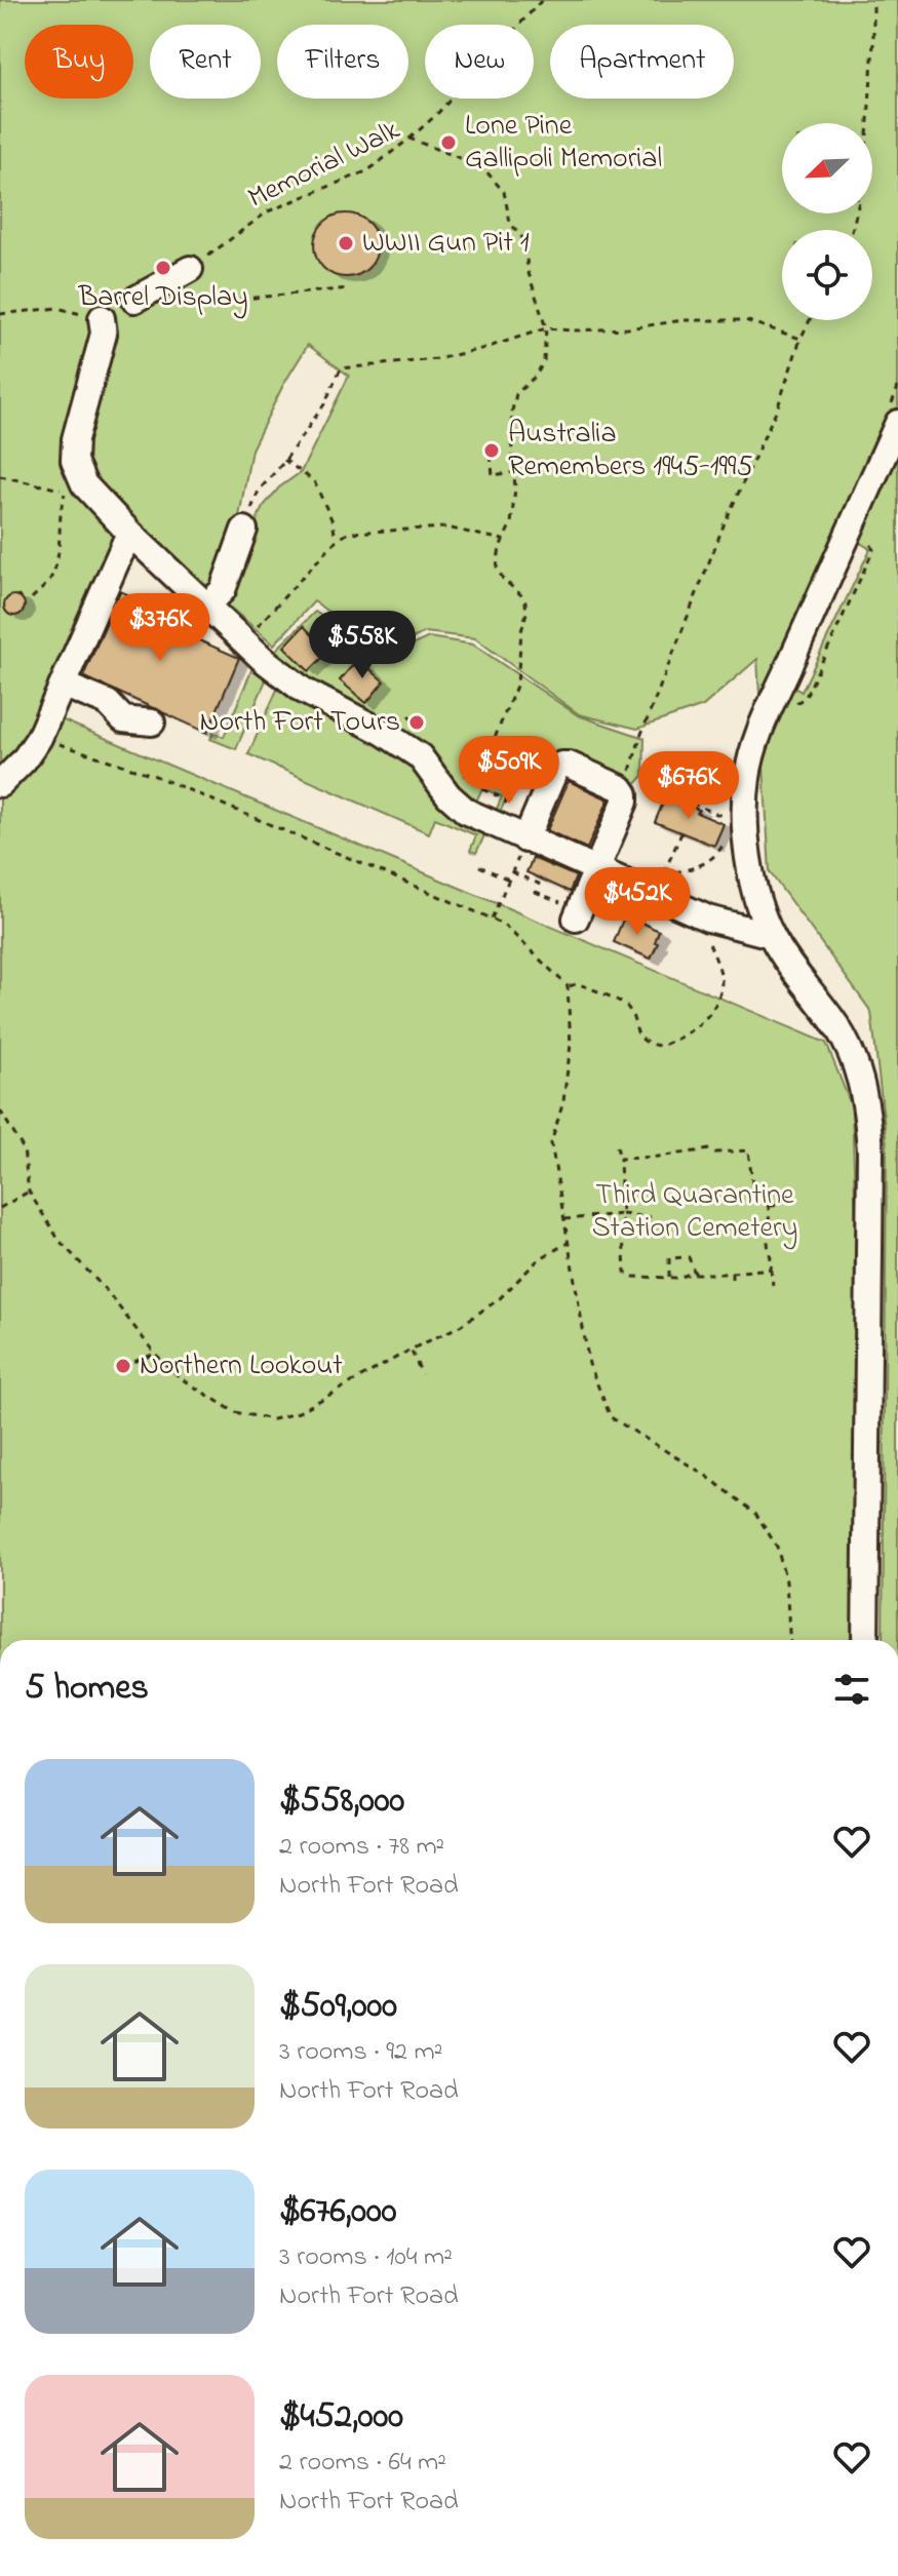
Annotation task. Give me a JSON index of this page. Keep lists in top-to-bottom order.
{
  "streets": {
    "path": ["Memorial Walk"]
  },
  "parks": ["Third Quarantine Station Cemetery"],
  "places": [
    "Lone Pine Gallipoli Memorial",
    "WWII Gun Pit 1",
    "Barrel Display",
    "Australia Remembers 1945-1995",
    "North Fort Tours",
    "Northern Lookout"
  ],
  "north": "bottom left",
  "page": {
    "chip": [
      "Buy",
      "Rent",
      "Filters",
      "New",
      "Apartment"
    ],
    "price": [
      "$376K",
      "$558K",
      "$509K",
      "$676K",
      "$452K"
    ],
    "heading": "5 homes",
    "list": [
      {
        "name": "$558,000",
        "note": "2 rooms · 78 m² · North Fort Road"
      },
      {
        "name": "$509,000",
        "note": "3 rooms · 92 m² · North Fort Road"
      },
      {
        "name": "$676,000",
        "note": "3 rooms · 104 m² · North Fort Road"
      },
      {
        "name": "$452,000",
        "note": "2 rooms · 64 m² · North Fort Road"
      }
    ]
  }
}
